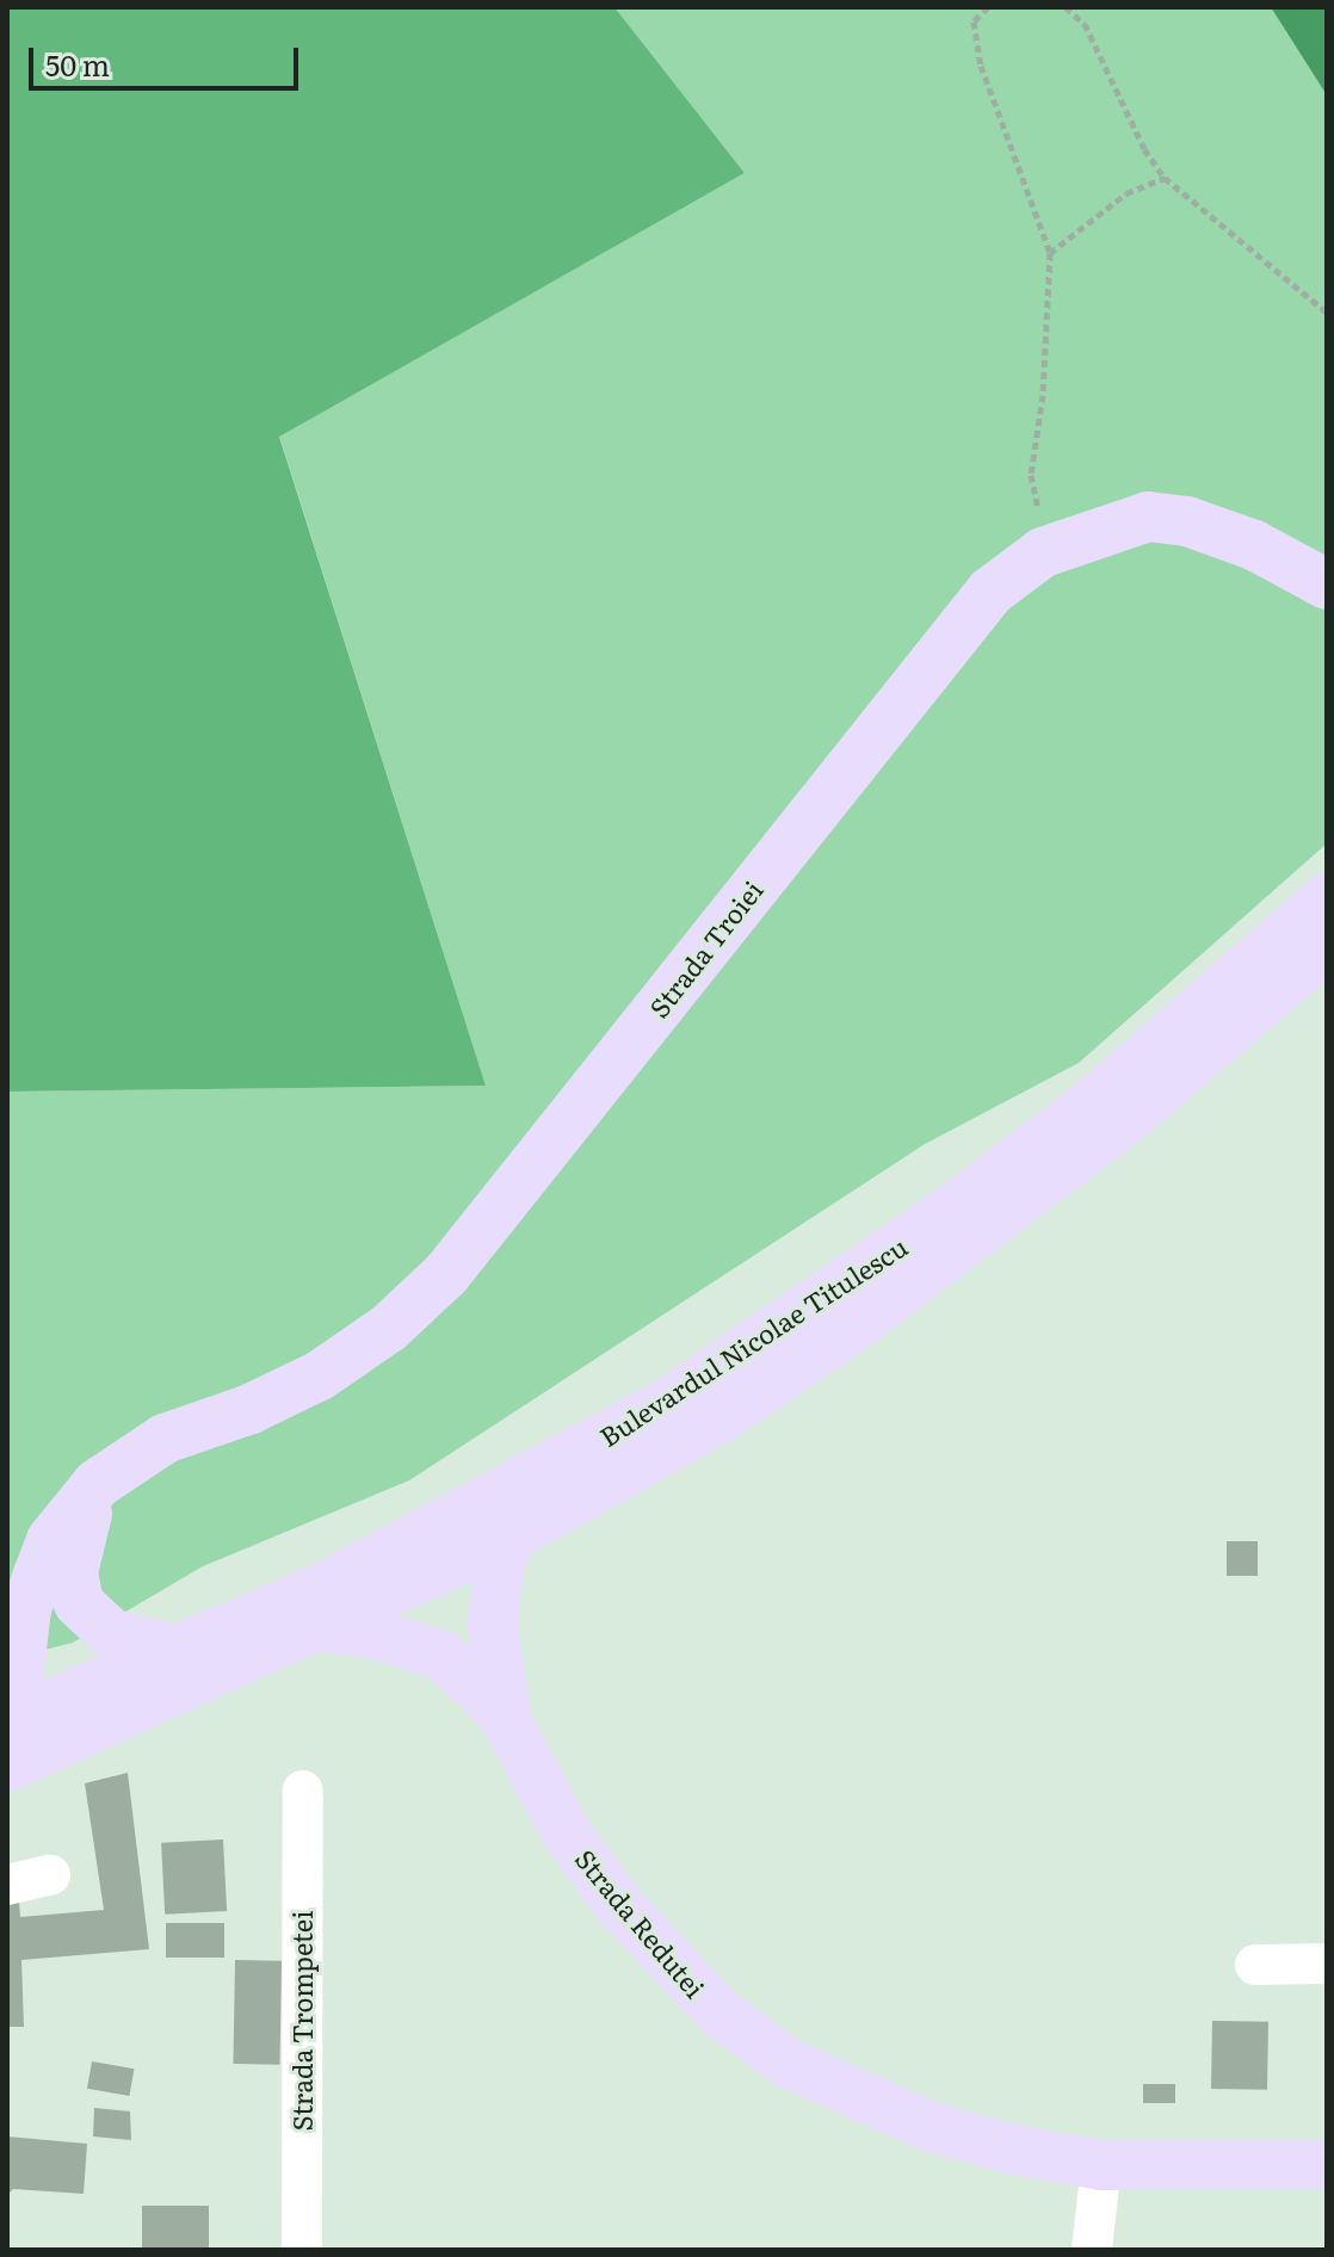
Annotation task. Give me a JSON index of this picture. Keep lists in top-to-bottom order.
{
  "streets": {
    "main road": ["Strada Troiei", "Bulevardul Nicolae Titulescu", "Strada Redutei"],
    "street": ["Strada Trompetei"]
  },
  "crossings": [
    ["Strada Troiei", "Bulevardul Nicolae Titulescu"]
  ],
  "scale_bar": "50 m"
}
